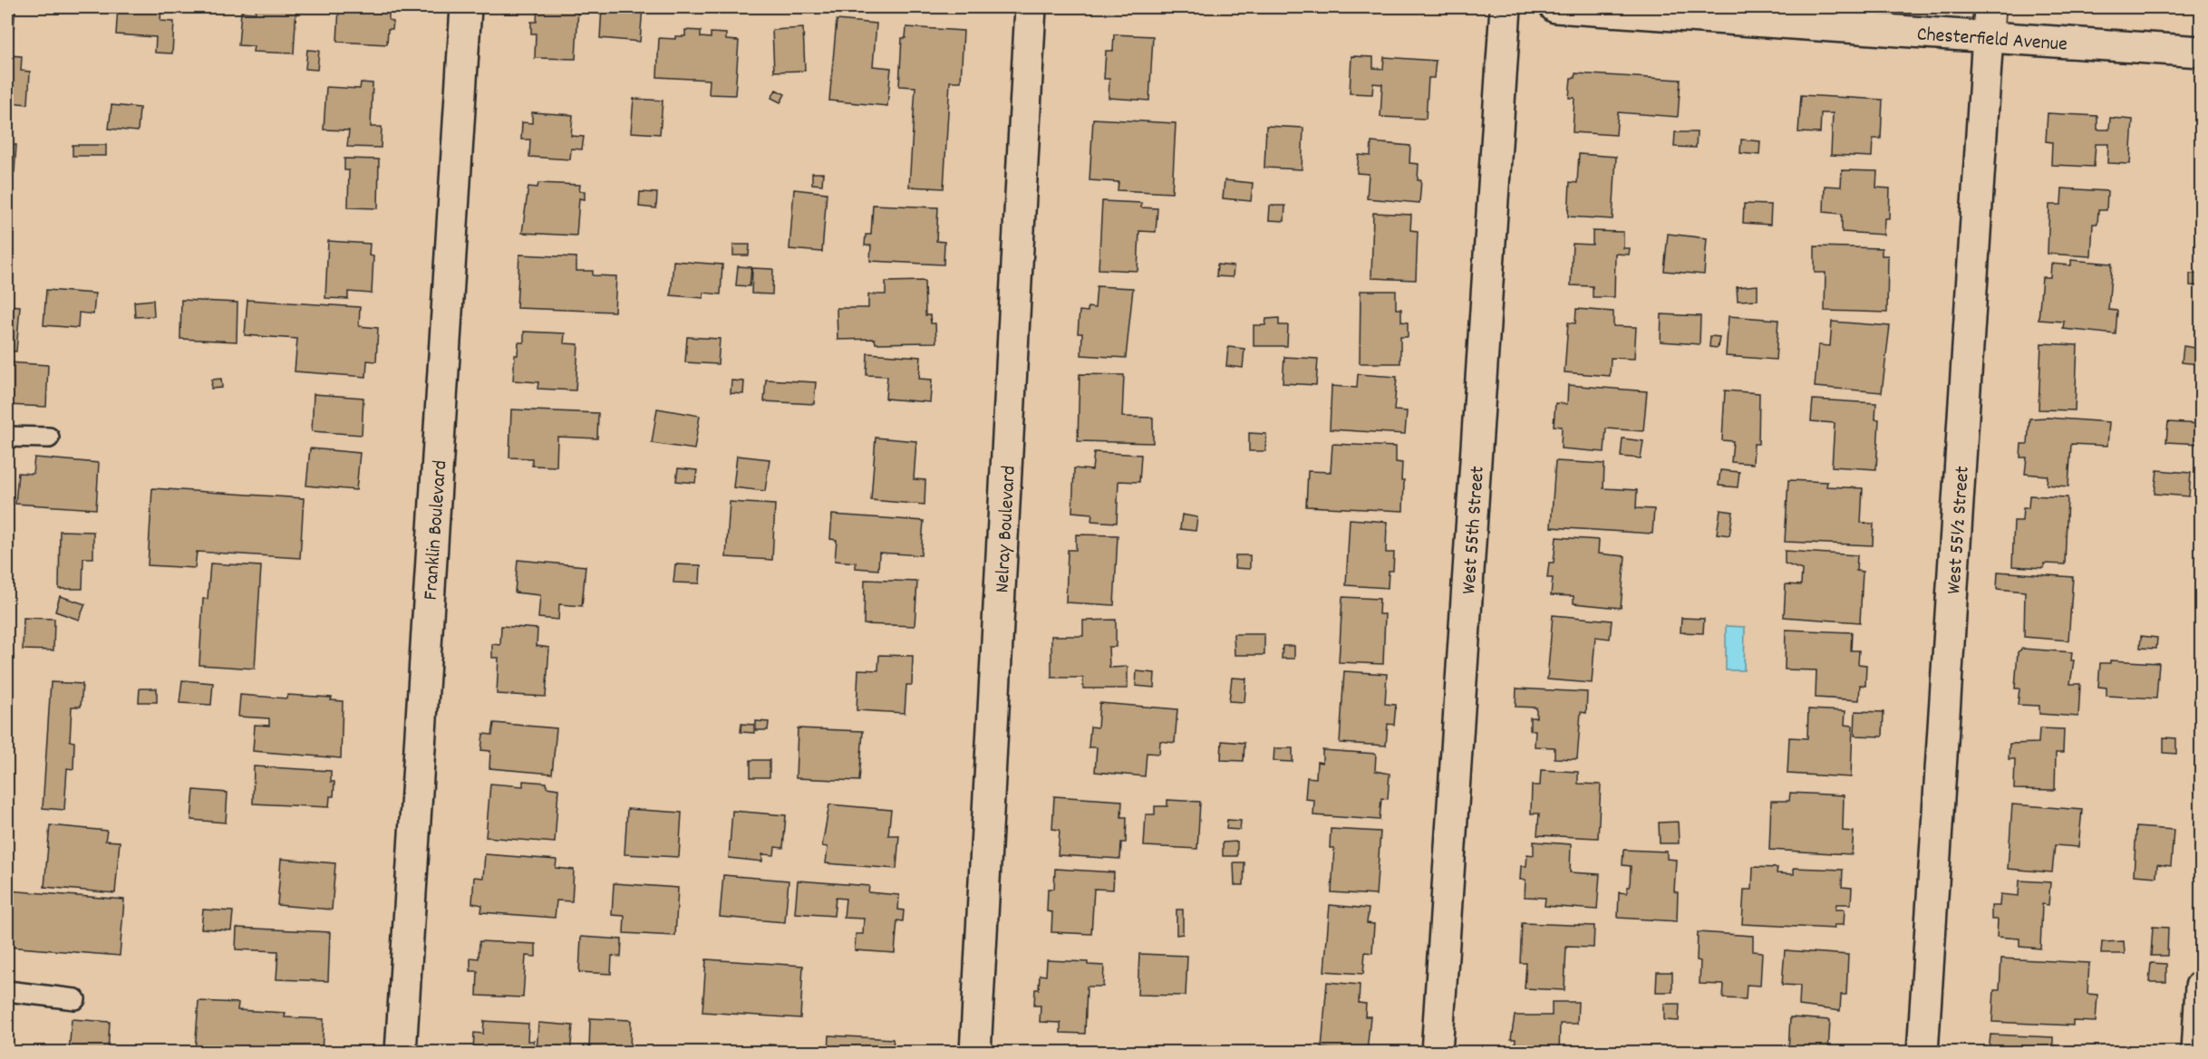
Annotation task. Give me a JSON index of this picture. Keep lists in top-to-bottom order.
{
  "streets": {
    "street": [
      "Chesterfield Avenue",
      "Nelray Boulevard",
      "Franklin Boulevard",
      "West 55th Street",
      "West 55½ Street"
    ]
  },
  "crossings": [
    ["Chesterfield Avenue", "West 55½ Street"]
  ]
}
